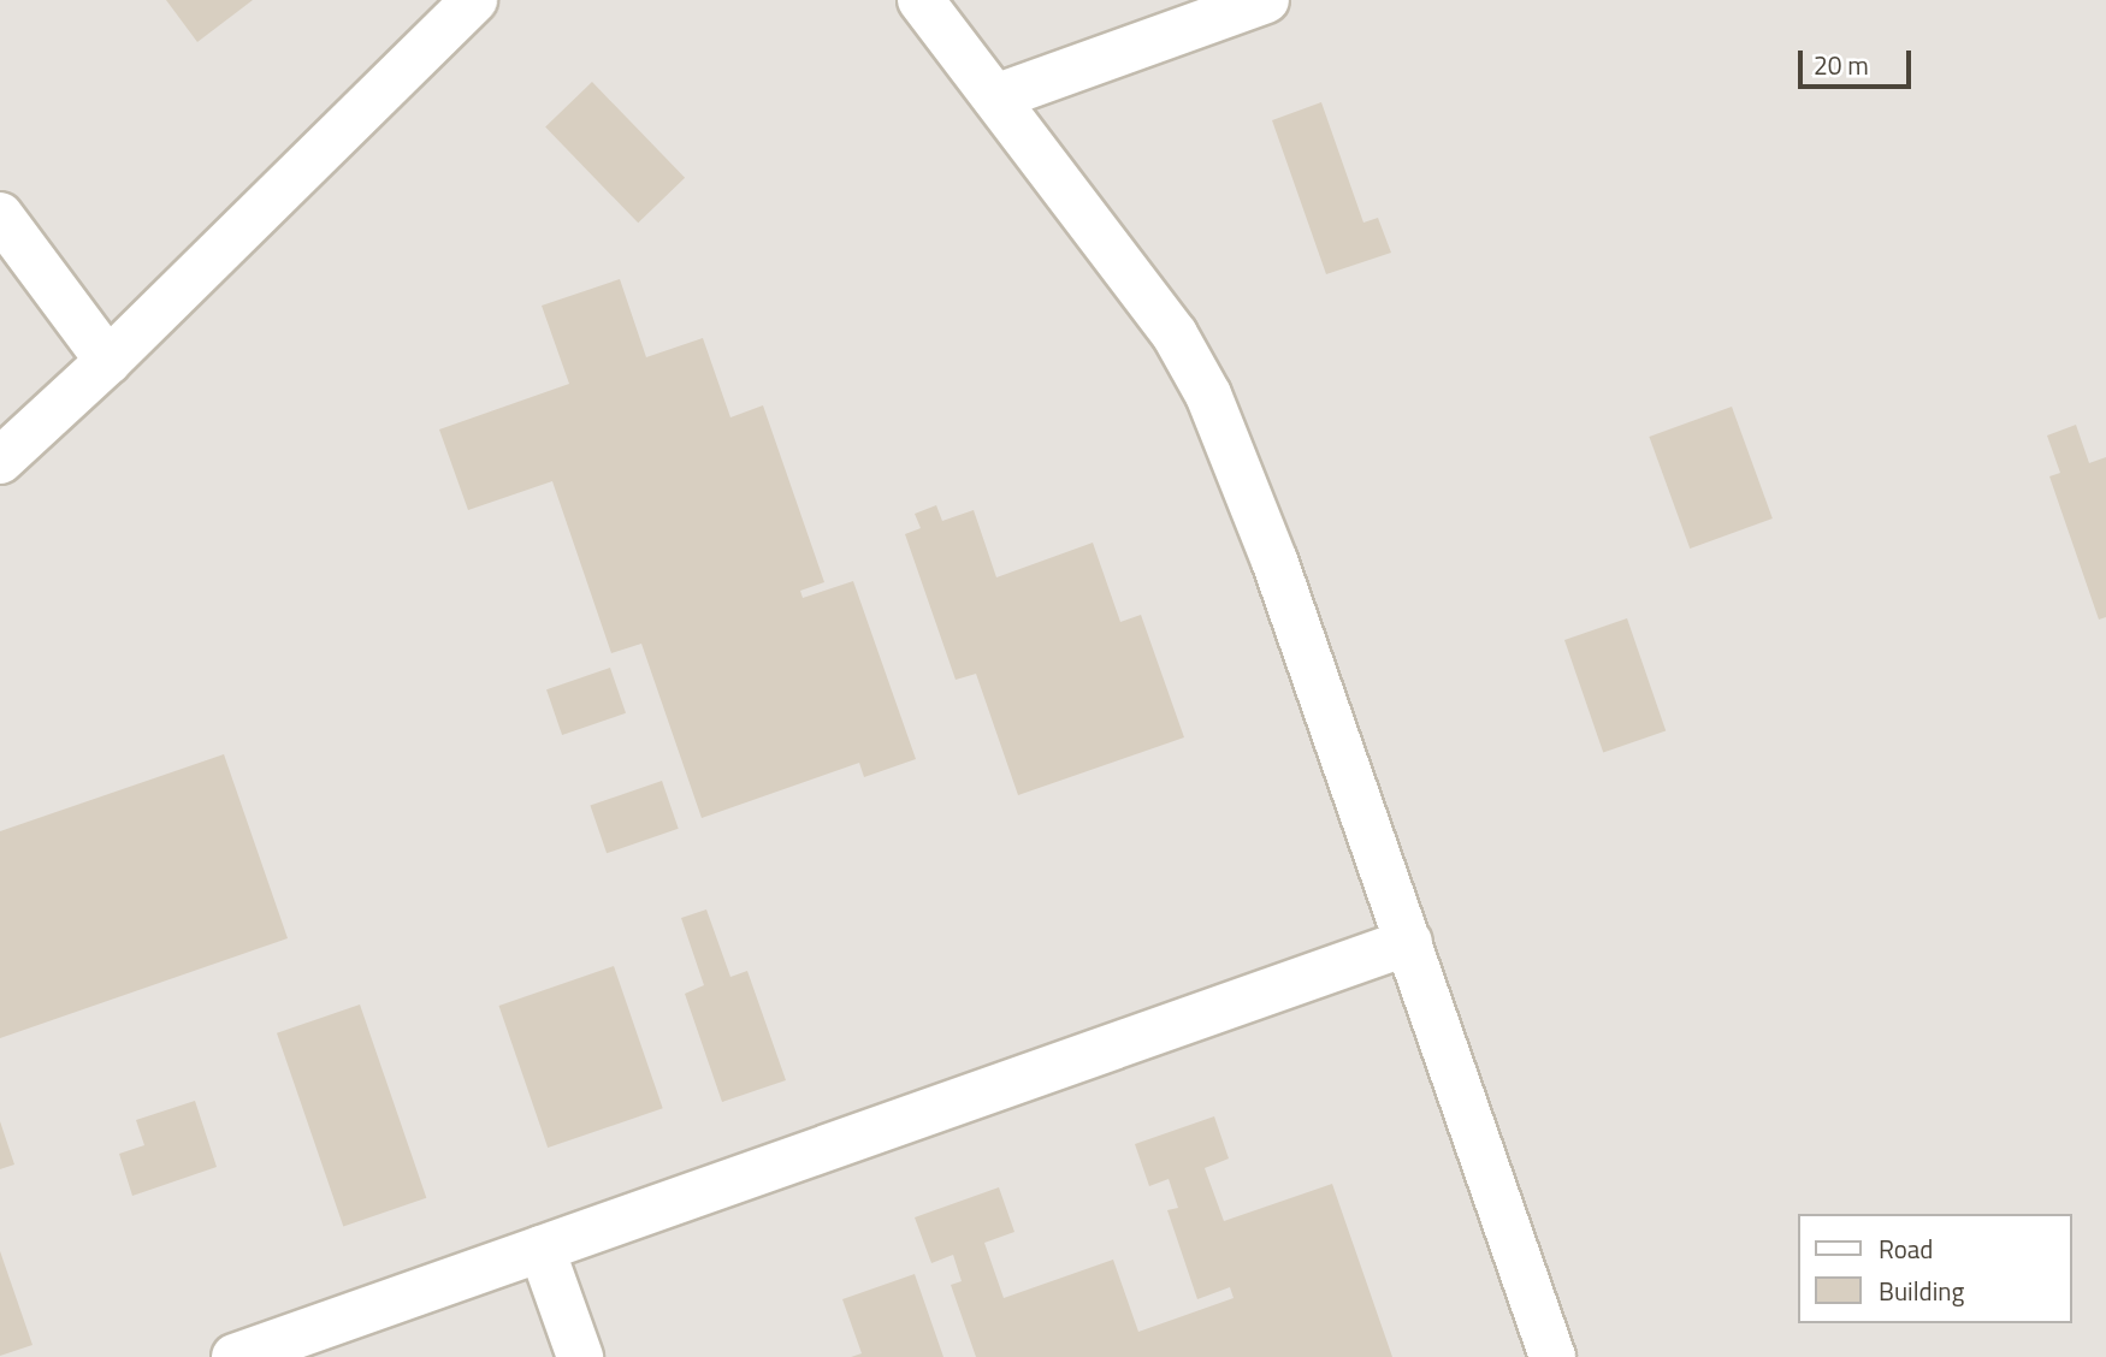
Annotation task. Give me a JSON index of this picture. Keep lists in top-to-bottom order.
{
  "legend": ["Road", "Building"],
  "scale_bar": "20 m"
}
